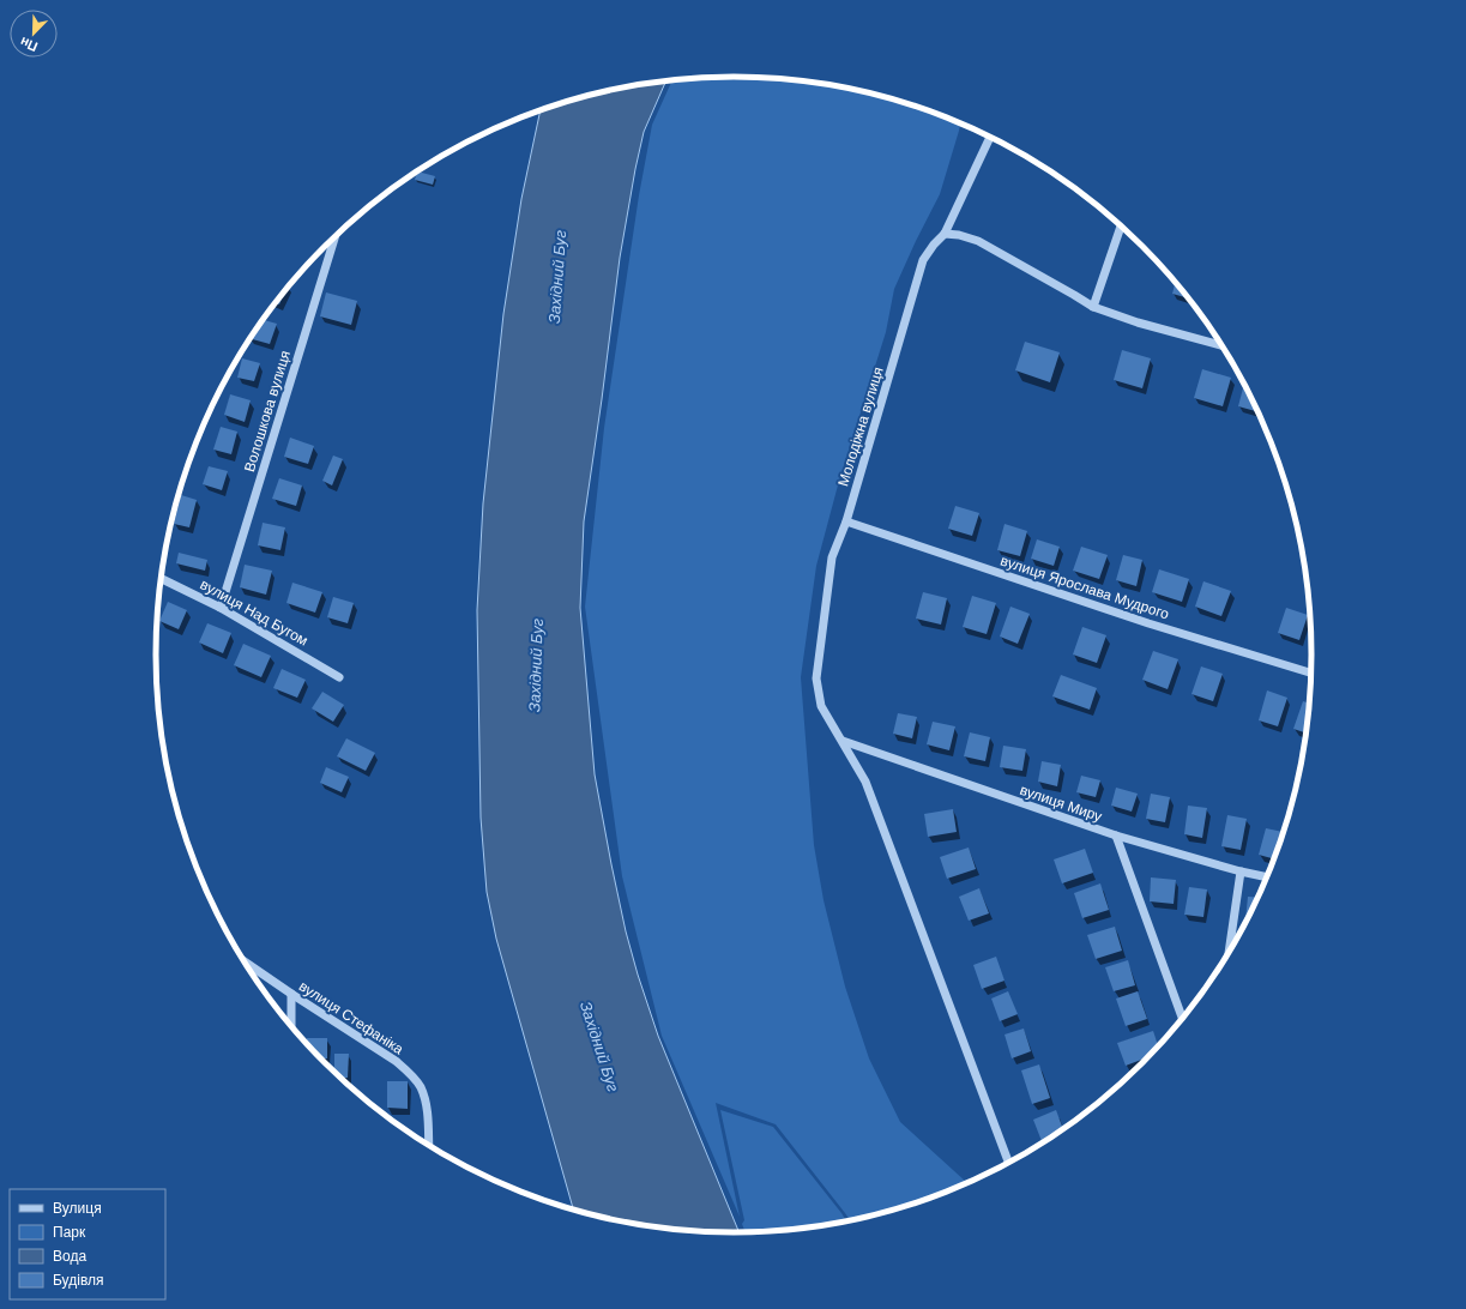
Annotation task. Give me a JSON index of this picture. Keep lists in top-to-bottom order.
{
  "streets": {
    "street": [
      "Волошкова вулиця",
      "Молодіжна вулиця",
      "вулиця Ярослава Мудрого",
      "вулиця Над Бугом",
      "вулиця Миру",
      "вулиця Стефаніка"
    ]
  },
  "crossings": [
    ["Волошкова вулиця", "вулиця Над Бугом"],
    ["Молодіжна вулиця", "вулиця Ярослава Мудрого"],
    ["Молодіжна вулиця", "вулиця Миру"]
  ],
  "water": ["Західний Буг"],
  "legend": [
    "Вулиця",
    "Парк",
    "Вода",
    "Будівля"
  ],
  "north": "bottom left"
}
